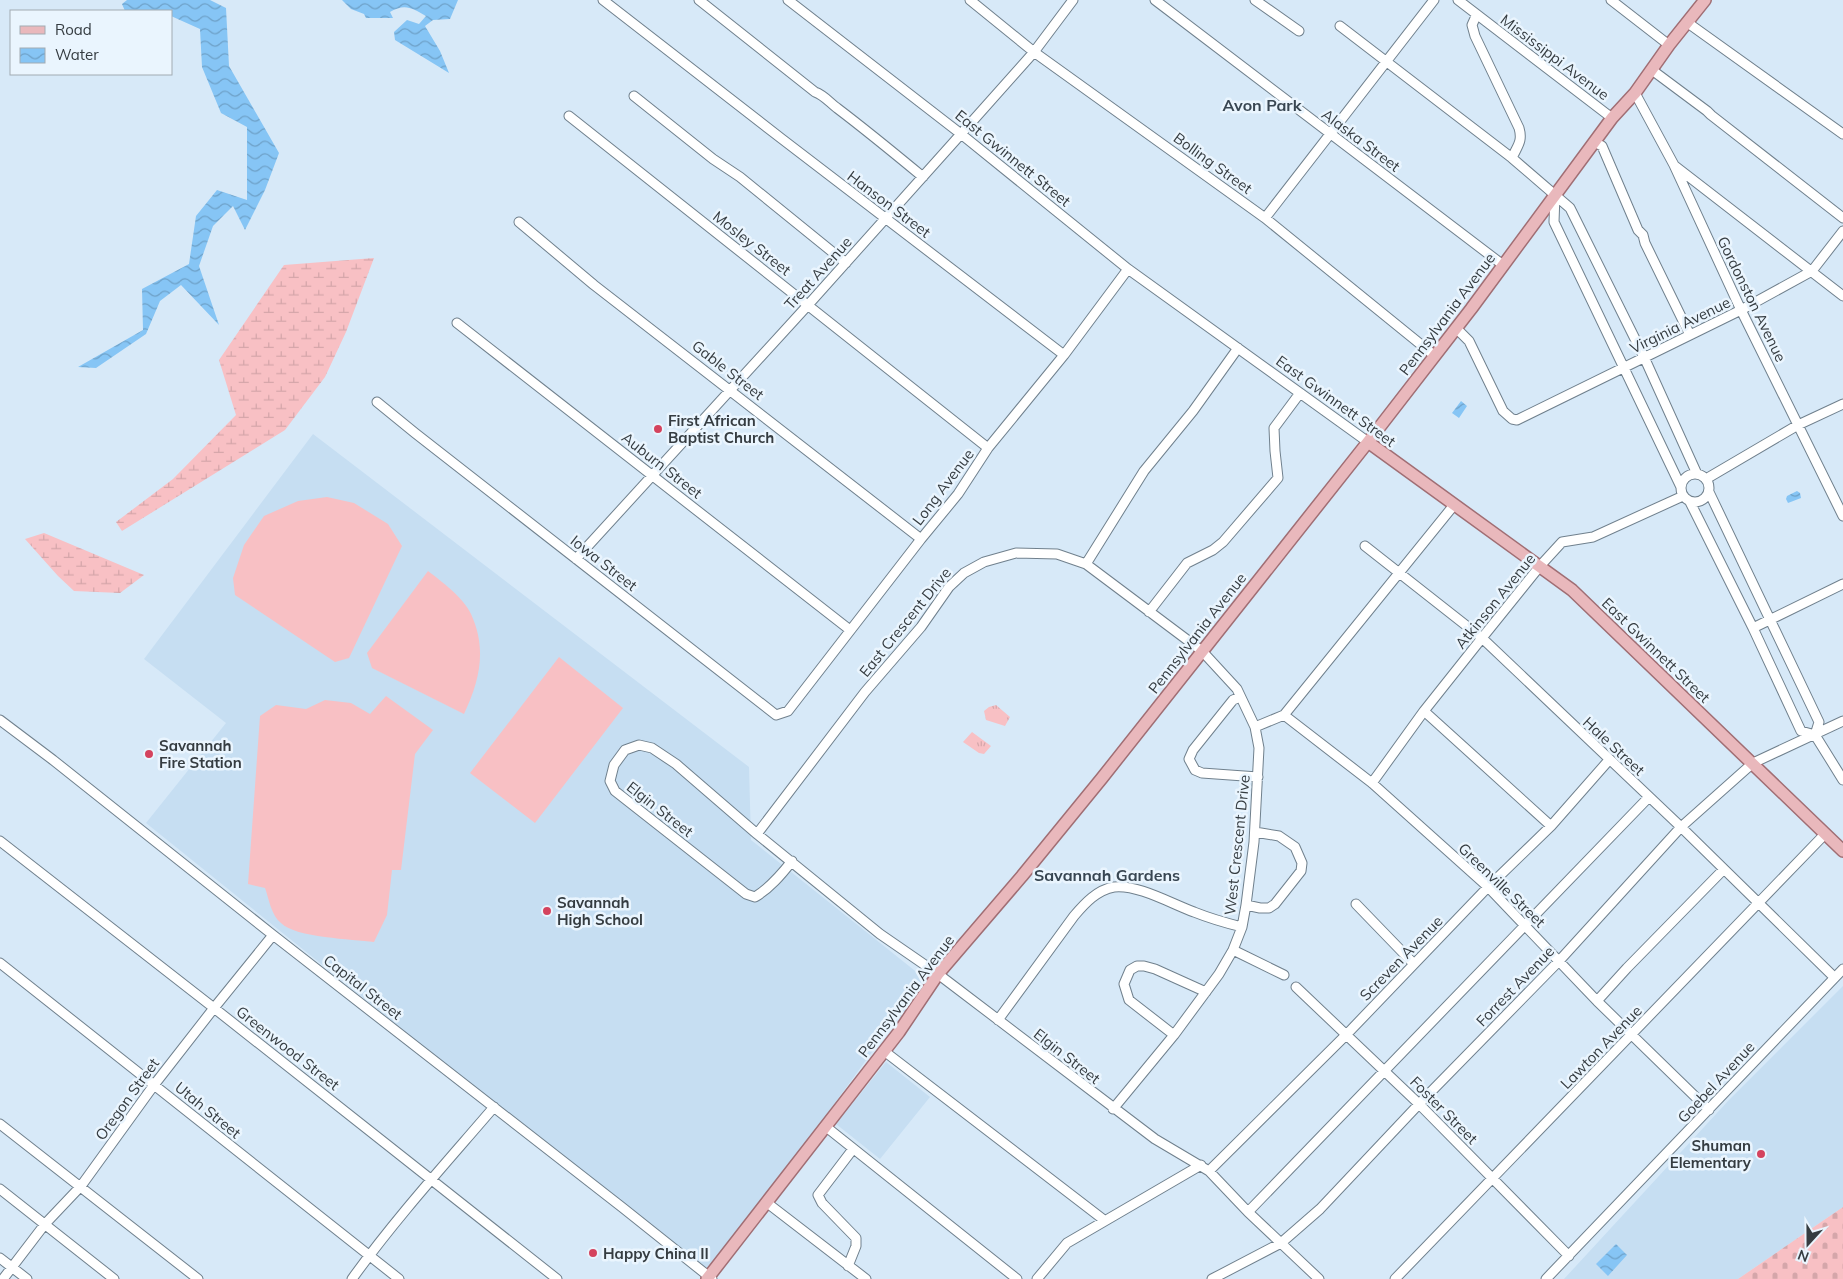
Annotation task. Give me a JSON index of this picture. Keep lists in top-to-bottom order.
{
  "streets": {
    "main road": ["East Gwinnett Street", "Pennsylvania Avenue"],
    "street": [
      "Mississippi Avenue",
      "Alaska Street",
      "Bolling Street",
      "Hanson Street",
      "Mosley Street",
      "Treat Avenue",
      "Gordonston Avenue",
      "Virginia Avenue",
      "Gable Street",
      "Auburn Street",
      "Long Avenue",
      "Iowa Street",
      "Atkinson Avenue",
      "East Crescent Drive",
      "Hale Street",
      "Elgin Street",
      "West Crescent Drive",
      "Greenville Street",
      "Screven Avenue",
      "Forrest Avenue",
      "Capital Street",
      "Lawton Avenue",
      "Greenwood Street",
      "Goebel Avenue",
      "Oregon Street",
      "Utah Street",
      "Foster Street"
    ]
  },
  "crossings": [
    ["Mississippi Avenue", "Pennsylvania Avenue"],
    ["Alaska Street", "Pennsylvania Avenue"],
    ["East Gwinnett Street", "Treat Avenue"],
    ["East Gwinnett Street", "Pennsylvania Avenue"],
    ["East Gwinnett Street", "Long Avenue"],
    ["East Gwinnett Street", "Atkinson Avenue"],
    ["East Gwinnett Street", "Forrest Avenue"],
    ["East Gwinnett Street", "Lawton Avenue"],
    ["Bolling Street", "Treat Avenue"],
    ["Bolling Street", "Pennsylvania Avenue"],
    ["Hanson Street", "Treat Avenue"],
    ["Hanson Street", "Long Avenue"],
    ["Mosley Street", "Treat Avenue"],
    ["Mosley Street", "Long Avenue"],
    ["Treat Avenue", "Gable Street"],
    ["Treat Avenue", "Auburn Street"],
    ["Treat Avenue", "Iowa Street"],
    ["Gordonston Avenue", "Pennsylvania Avenue"],
    ["Gordonston Avenue", "Virginia Avenue"],
    ["Gordonston Avenue", "Atkinson Avenue"],
    ["Pennsylvania Avenue", "Virginia Avenue"],
    ["Pennsylvania Avenue", "East Crescent Drive"],
    ["Pennsylvania Avenue", "Elgin Street"],
    ["Pennsylvania Avenue", "West Crescent Drive"],
    ["Pennsylvania Avenue", "Capital Street"],
    ["Gable Street", "Long Avenue"],
    ["Auburn Street", "Long Avenue"],
    ["Long Avenue", "Iowa Street"],
    ["Atkinson Avenue", "Hale Street"],
    ["Atkinson Avenue", "Greenville Street"],
    ["East Crescent Drive", "Elgin Street"],
    ["East Crescent Drive", "West Crescent Drive"],
    ["Hale Street", "Screven Avenue"],
    ["Hale Street", "Forrest Avenue"],
    ["Hale Street", "Lawton Avenue"],
    ["Hale Street", "Goebel Avenue"],
    ["Elgin Street", "West Crescent Drive"],
    ["Elgin Street", "Screven Avenue"],
    ["Elgin Street", "Forrest Avenue"],
    ["Greenville Street", "Screven Avenue"],
    ["Greenville Street", "Forrest Avenue"],
    ["Greenville Street", "Lawton Avenue"],
    ["Greenville Street", "Goebel Avenue"],
    ["Screven Avenue", "Foster Street"],
    ["Forrest Avenue", "Foster Street"],
    ["Capital Street", "Oregon Street"],
    ["Lawton Avenue", "Foster Street"],
    ["Greenwood Street", "Oregon Street"],
    ["Goebel Avenue", "Foster Street"],
    ["Oregon Street", "Utah Street"]
  ],
  "districts": ["Avon Park", "Savannah Gardens"],
  "places": [
    "First African Baptist Church",
    "Savannah Fire Station",
    "Savannah High School",
    "Shuman Elementary",
    "Happy China II"
  ],
  "legend": ["Road", "Water"],
  "north": "bottom"
}
